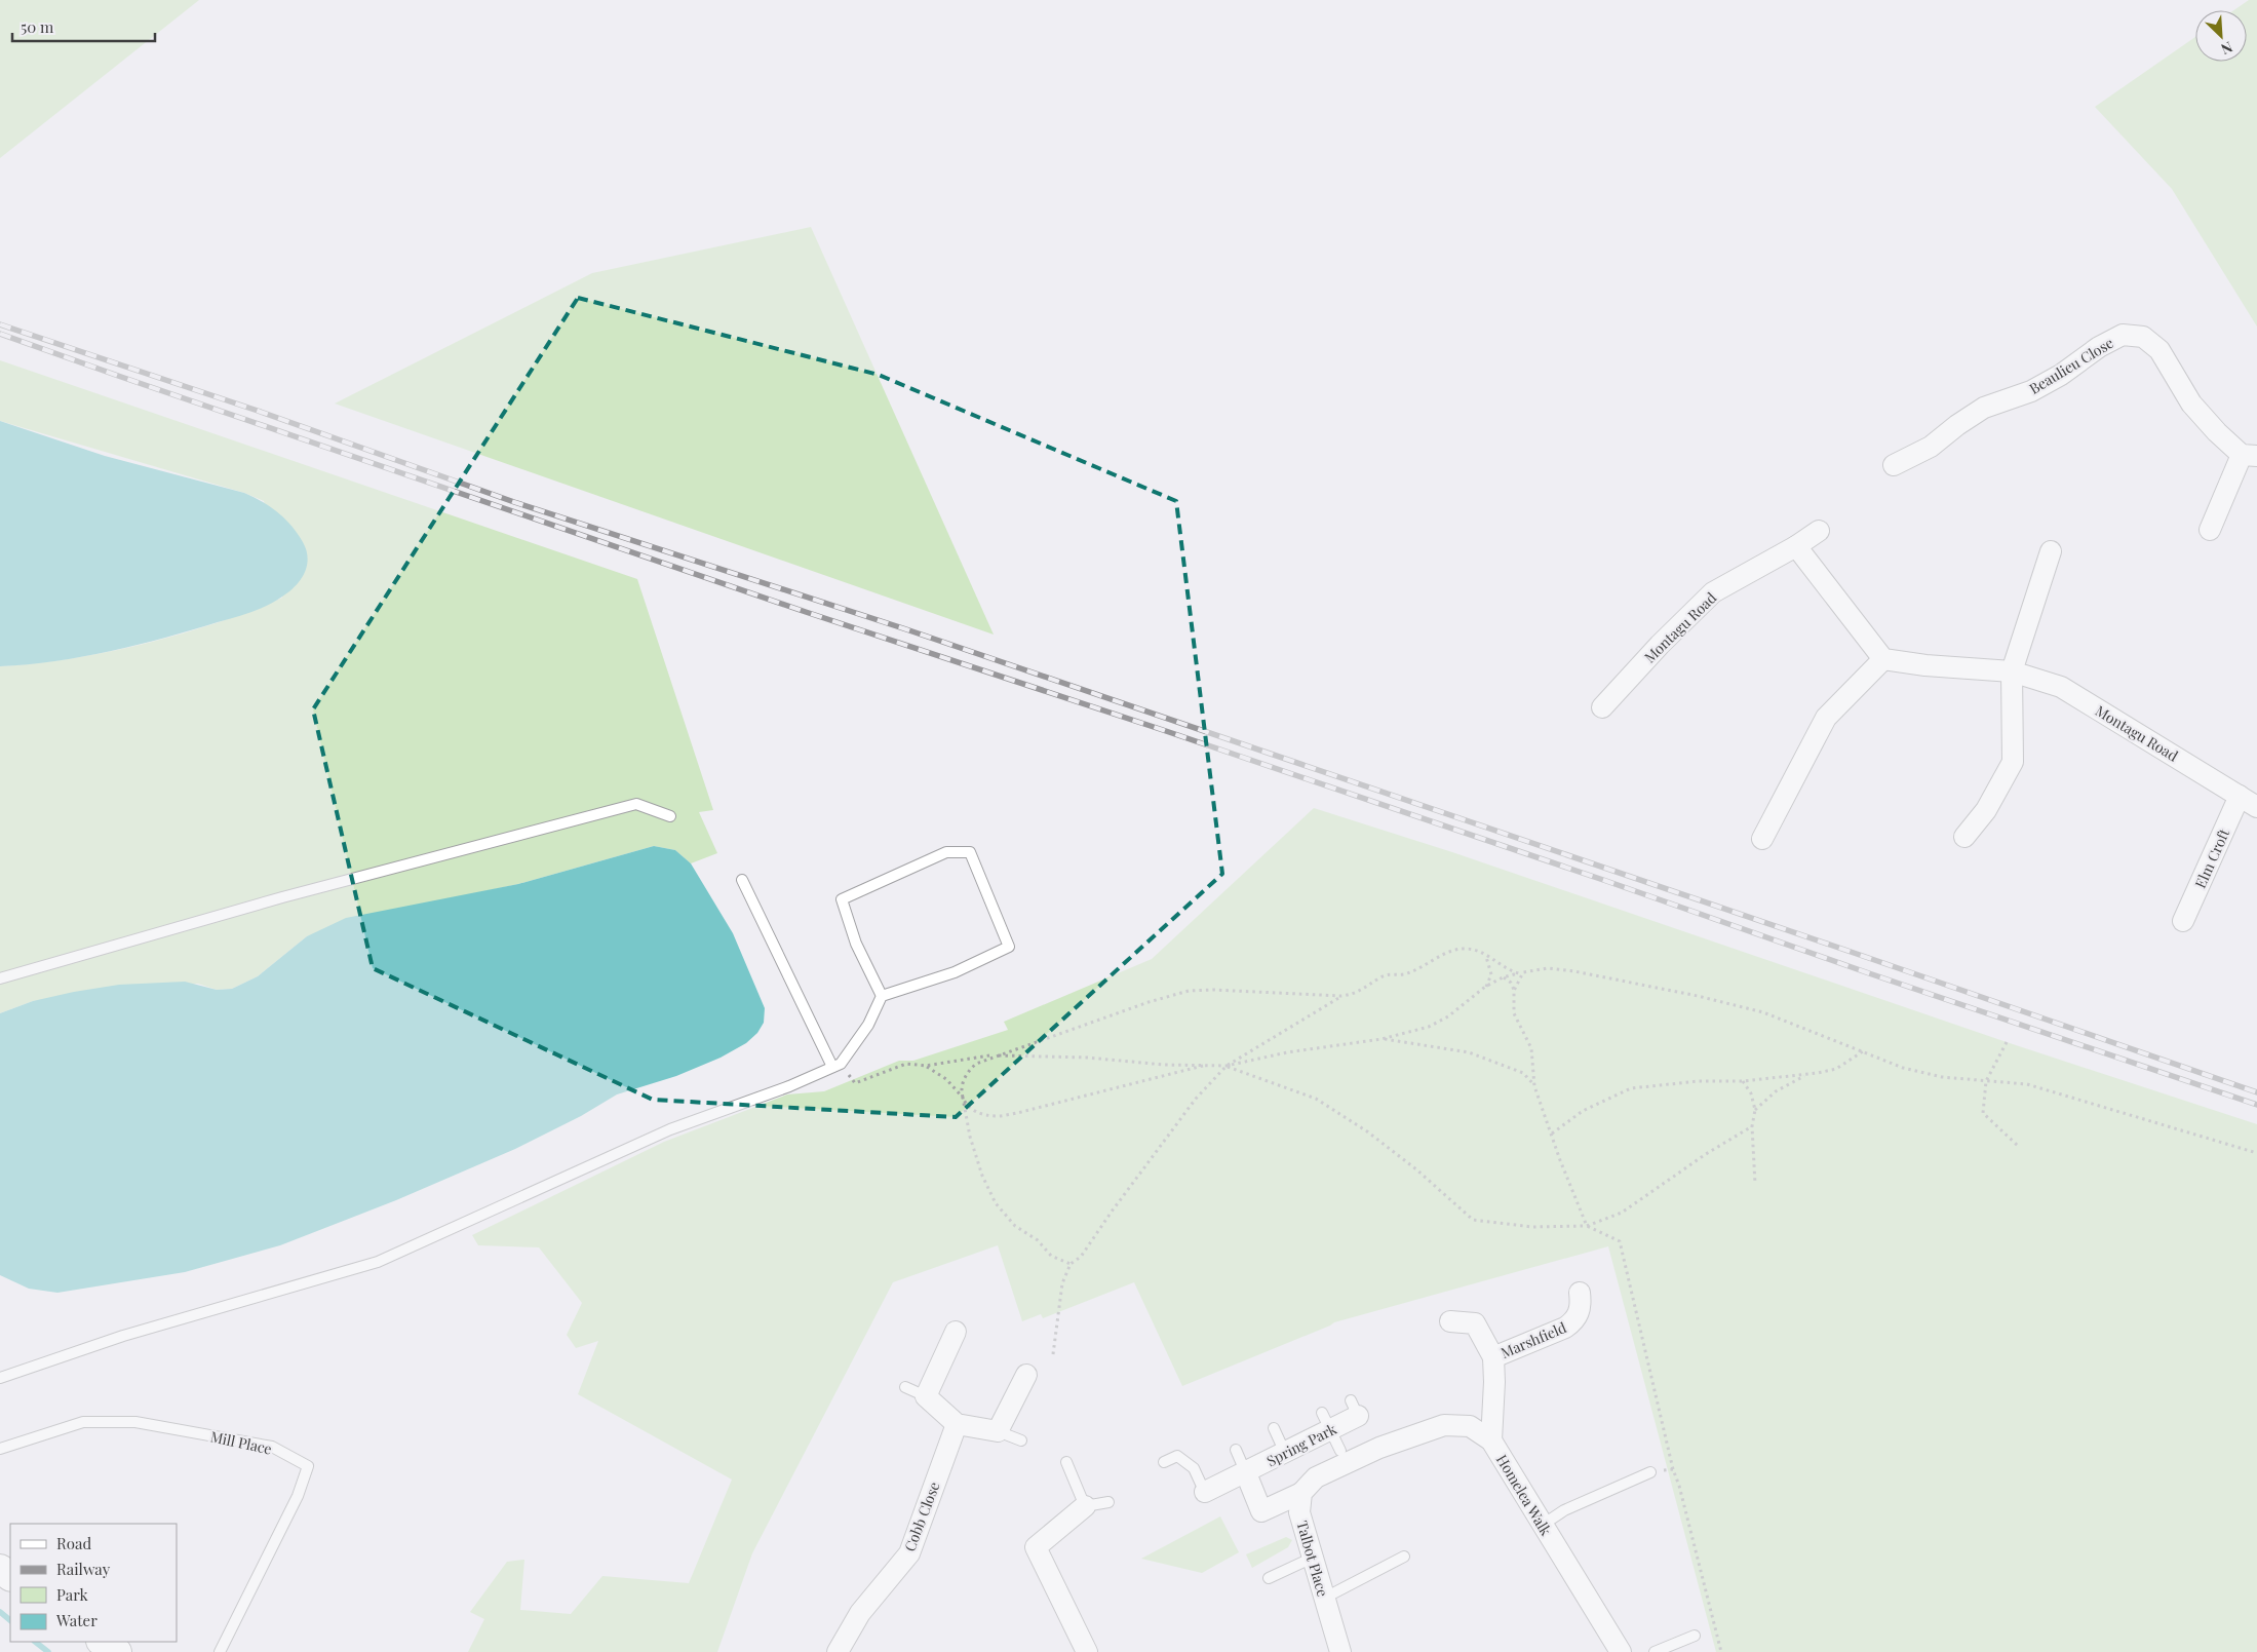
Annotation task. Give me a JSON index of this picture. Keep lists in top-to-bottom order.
{
  "streets": {
    "street": [
      "Beaulieu Close",
      "Montagu Road",
      "Elm Croft",
      "Marshfield",
      "Spring Park",
      "Homelea Walk",
      "Cobb Close",
      "Talbot Place"
    ],
    "lane": ["Mill Place"]
  },
  "crossings": [
    ["Montagu Road", "Elm Croft"],
    ["Marshfield", "Homelea Walk"],
    ["Homelea Walk", "Talbot Place"]
  ],
  "legend": [
    "Road",
    "Railway",
    "Park",
    "Water"
  ],
  "scale_bar": "50 m",
  "north": "bottom right"
}
